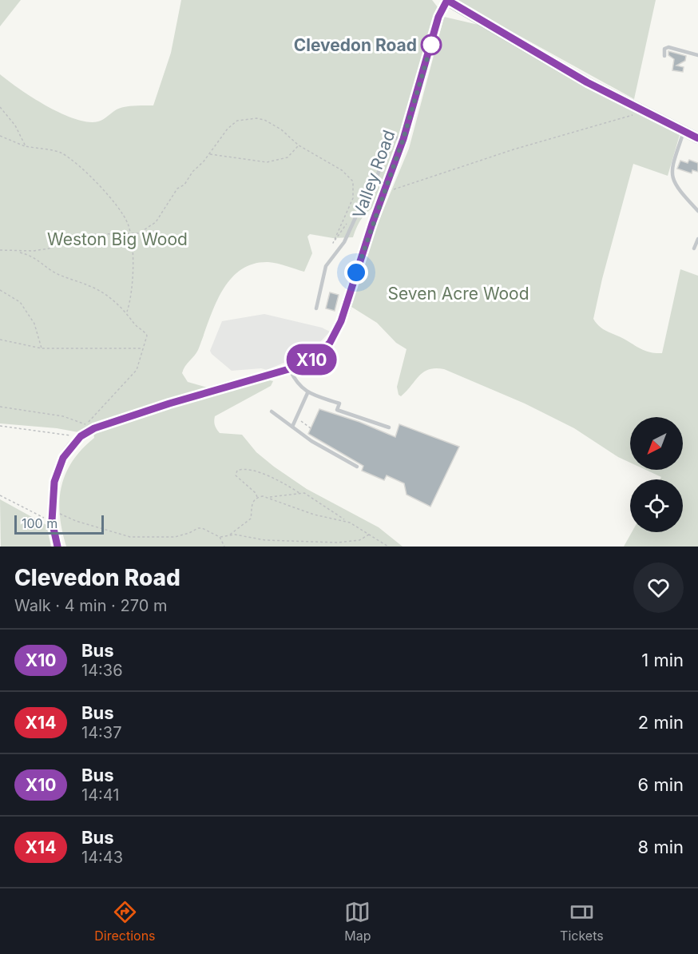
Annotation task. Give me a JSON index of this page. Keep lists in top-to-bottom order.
{
  "streets": {
    "street": ["Valley Road"]
  },
  "parks": ["Weston Big Wood", "Seven Acre Wood"],
  "places": ["Clevedon Road"],
  "lines": ["bus line X10"],
  "scale_bar": "100 m",
  "north": "bottom left",
  "page": {
    "on_map": "X10",
    "scale": "100 m",
    "heading": ["Clevedon Road", "Walk · 4 min · 270 m"],
    "list": [
      {
        "mark": "X10",
        "name": "Bus",
        "note": "14:36",
        "value": "1 min"
      },
      {
        "mark": "X14",
        "name": "Bus",
        "note": "14:37",
        "value": "2 min"
      },
      {
        "mark": "X10",
        "name": "Bus",
        "note": "14:41",
        "value": "6 min"
      },
      {
        "mark": "X14",
        "name": "Bus",
        "note": "14:43",
        "value": "8 min"
      }
    ],
    "tabs": ["Directions", "Map", "Tickets"]
  }
}
